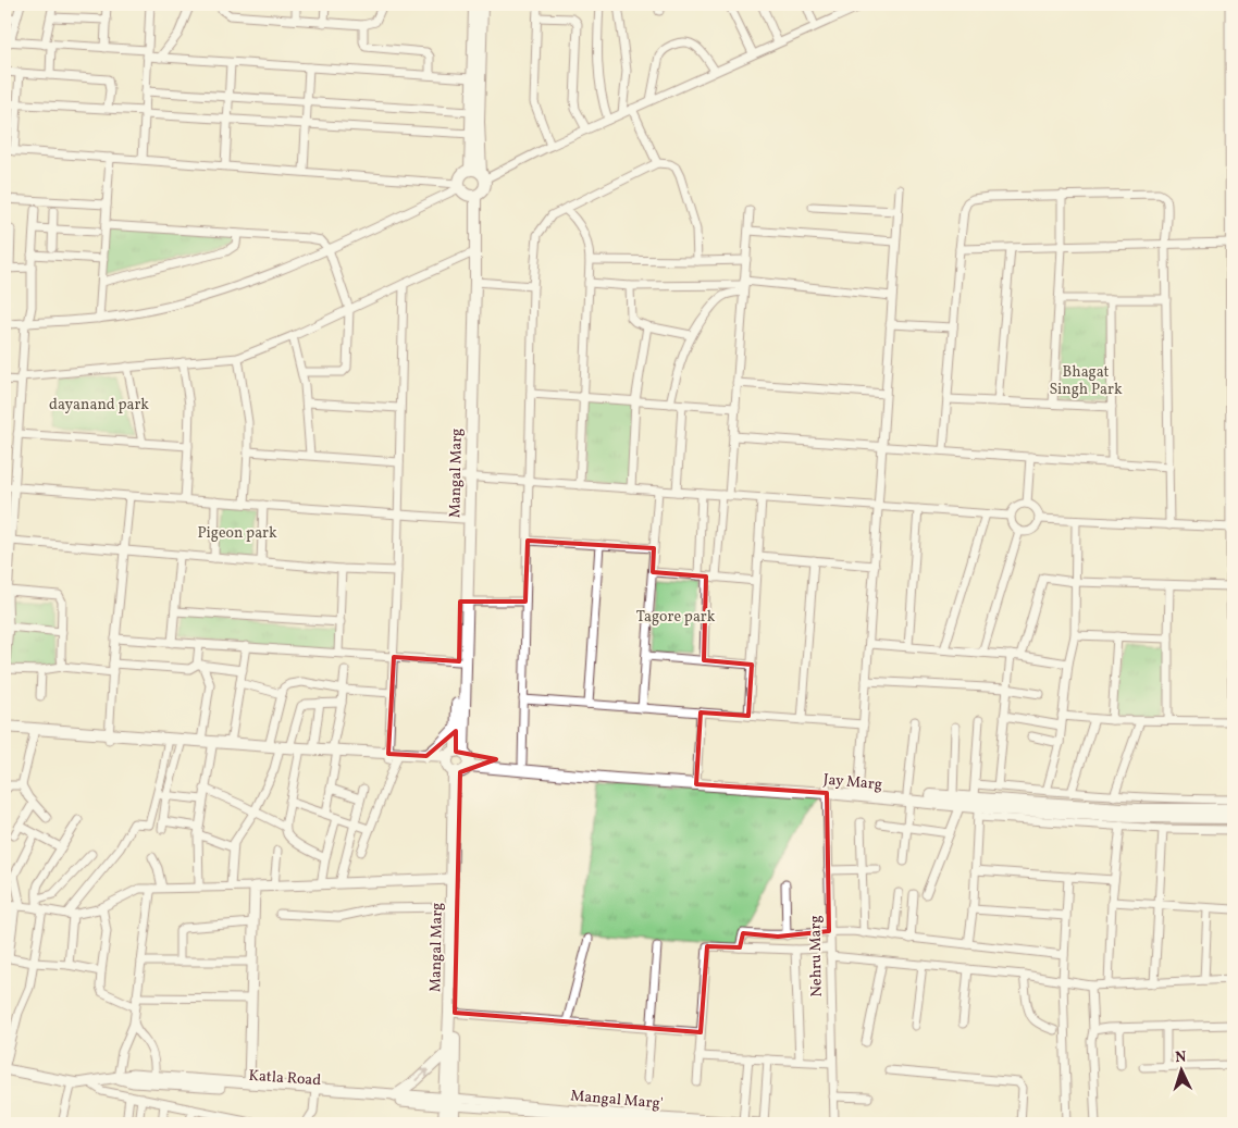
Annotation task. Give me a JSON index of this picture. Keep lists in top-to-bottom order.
{
  "streets": {
    "main road": ["Mangal Marg", "Jay Marg"],
    "street": ["Nehru Marg", "Katla Road", "Mangal Marg'"]
  },
  "crossings": [
    ["Mangal Marg", "Jay Marg"],
    ["Mangal Marg", "Katla Road"],
    ["Mangal Marg", "Mangal Marg'"],
    ["Jay Marg", "Nehru Marg"],
    ["Katla Road", "Mangal Marg'"]
  ],
  "parks": [
    "Bhagat Singh Park",
    "dayanand park",
    "Pigeon park",
    "Tagore park"
  ],
  "north": "top"
}
